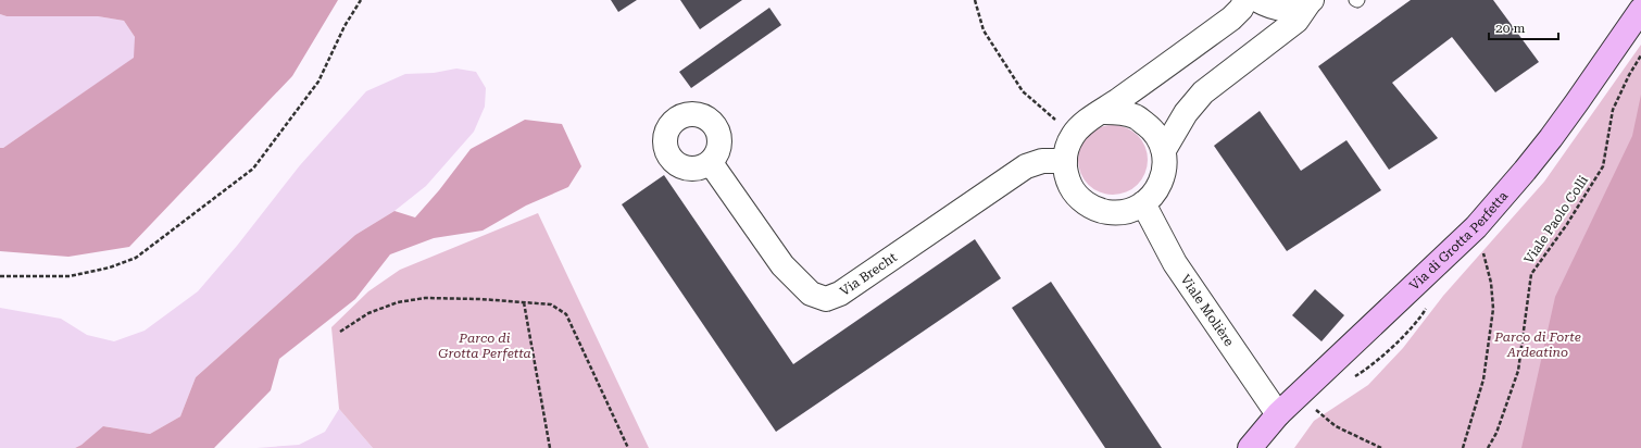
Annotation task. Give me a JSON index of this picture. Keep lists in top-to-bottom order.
{
  "streets": {
    "street": ["Via di Grotta Perfetta", "Via Brecht", "Viale Molière"],
    "path": ["Viale Paolo Colli"]
  },
  "crossings": [
    ["Via di Grotta Perfetta", "Viale Molière"],
    ["Via Brecht", "Viale Molière"]
  ],
  "parks": ["Parco di Forte Ardeatino", "Parco di Grotta Perfetta"],
  "scale_bar": "20 m"
}
